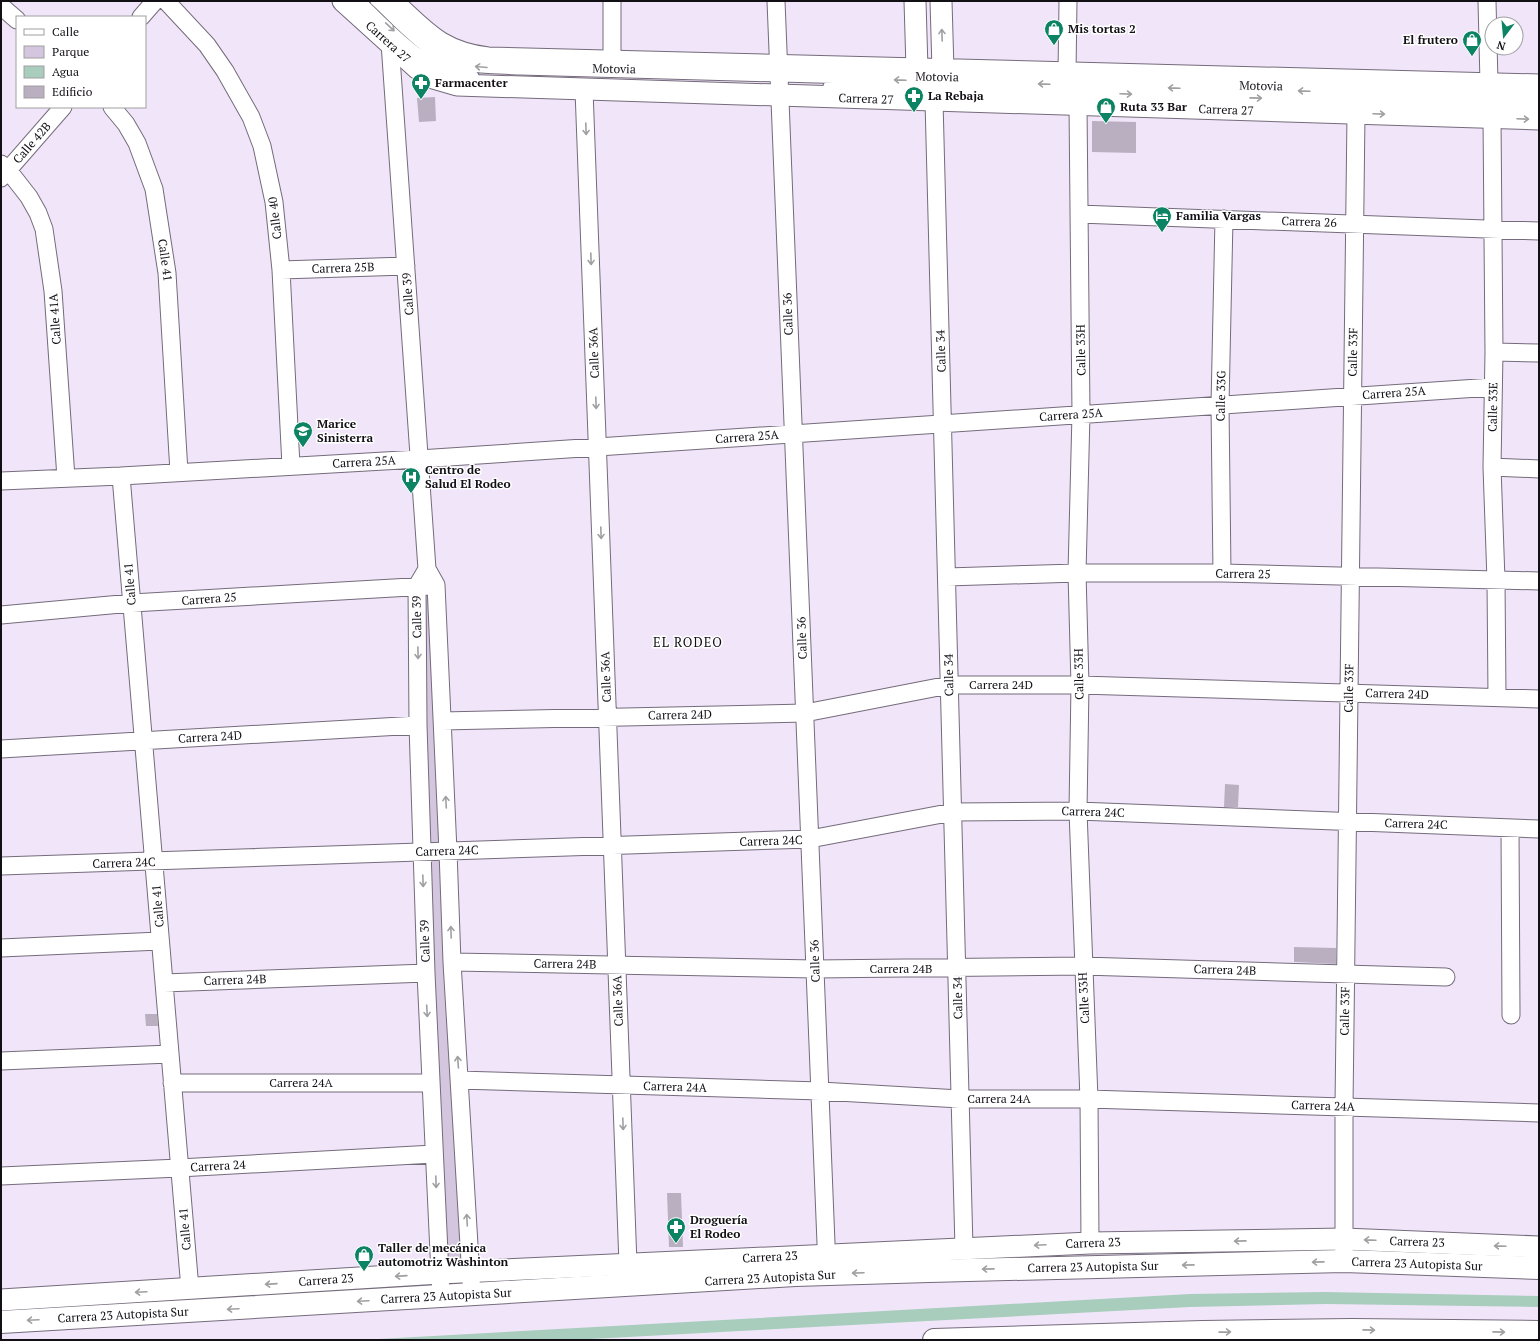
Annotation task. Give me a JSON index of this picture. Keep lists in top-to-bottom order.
{
  "streets": {
    "main road": ["Carrera 23 Autopista Sur"],
    "street": [
      "Carrera 27",
      "Calle 42B",
      "Calle 40",
      "Carrera 26",
      "Calle 41",
      "Carrera 25B",
      "Calle 39",
      "Calle 36",
      "Calle 41A",
      "Calle 33H",
      "Calle 34",
      "Calle 33F",
      "Calle 36A",
      "Carrera 25A",
      "Calle 33G",
      "Calle 33E",
      "Carrera 25",
      "Carrera 24D",
      "Carrera 24C",
      "Carrera 24B",
      "Carrera 24A",
      "Carrera 24",
      "Carrera 23"
    ],
    "lane": ["Motovia"]
  },
  "crossings": [
    ["Carrera 27", "Motovia"],
    ["Carrera 27", "Calle 39"],
    ["Carrera 27", "Calle 36"],
    ["Carrera 27", "Calle 33H"],
    ["Carrera 27", "Calle 34"],
    ["Carrera 27", "Calle 33F"],
    ["Carrera 27", "Calle 36A"],
    ["Carrera 27", "Calle 33E"],
    ["Motovia", "Calle 36"],
    ["Motovia", "Calle 34"],
    ["Calle 42B", "Calle 41A"],
    ["Calle 40", "Carrera 25B"],
    ["Calle 40", "Carrera 25A"],
    ["Carrera 26", "Calle 33H"],
    ["Carrera 26", "Calle 33F"],
    ["Carrera 26", "Calle 33G"],
    ["Carrera 26", "Calle 33E"],
    ["Calle 41", "Carrera 25A"],
    ["Calle 41", "Carrera 25"],
    ["Calle 41", "Carrera 24D"],
    ["Calle 41", "Carrera 24C"],
    ["Calle 41", "Carrera 24B"],
    ["Calle 41", "Carrera 24A"],
    ["Calle 41", "Carrera 24"],
    ["Calle 41", "Carrera 23"],
    ["Carrera 25B", "Calle 39"],
    ["Calle 39", "Carrera 25A"],
    ["Calle 39", "Carrera 25"],
    ["Calle 39", "Carrera 24D"],
    ["Calle 39", "Carrera 24C"],
    ["Calle 39", "Carrera 24B"],
    ["Calle 39", "Carrera 24A"],
    ["Calle 39", "Carrera 24"],
    ["Calle 39", "Carrera 23"],
    ["Calle 39", "Carrera 23 Autopista Sur"],
    ["Calle 36", "Carrera 25A"],
    ["Calle 36", "Carrera 24D"],
    ["Calle 36", "Carrera 24C"],
    ["Calle 36", "Carrera 24B"],
    ["Calle 36", "Carrera 24A"],
    ["Calle 36", "Carrera 23"],
    ["Calle 36", "Carrera 23 Autopista Sur"],
    ["Calle 41A", "Carrera 25A"],
    ["Calle 33H", "Carrera 25A"],
    ["Calle 33H", "Carrera 25"],
    ["Calle 33H", "Carrera 24D"],
    ["Calle 33H", "Carrera 24C"],
    ["Calle 33H", "Carrera 24B"],
    ["Calle 33H", "Carrera 24A"],
    ["Calle 33H", "Carrera 23"],
    ["Calle 34", "Carrera 25A"],
    ["Calle 34", "Carrera 25"],
    ["Calle 34", "Carrera 24D"],
    ["Calle 34", "Carrera 24C"],
    ["Calle 34", "Carrera 24B"],
    ["Calle 34", "Carrera 24A"],
    ["Calle 34", "Carrera 23"],
    ["Calle 33F", "Carrera 25A"],
    ["Calle 33F", "Carrera 25"],
    ["Calle 33F", "Carrera 24D"],
    ["Calle 33F", "Carrera 24C"],
    ["Calle 33F", "Carrera 24B"],
    ["Calle 33F", "Carrera 24A"],
    ["Calle 33F", "Carrera 23"],
    ["Calle 33F", "Carrera 23 Autopista Sur"],
    ["Calle 36A", "Carrera 25A"],
    ["Calle 36A", "Carrera 24D"],
    ["Calle 36A", "Carrera 24C"],
    ["Calle 36A", "Carrera 24B"],
    ["Calle 36A", "Carrera 24A"],
    ["Calle 36A", "Carrera 23"],
    ["Carrera 25A", "Calle 33G"],
    ["Carrera 25A", "Calle 33E"],
    ["Calle 33G", "Carrera 25"],
    ["Calle 33E", "Carrera 25"],
    ["Calle 33E", "Carrera 24D"],
    ["Carrera 23", "Carrera 23 Autopista Sur"]
  ],
  "one_way": ["Calle 36A", "Carrera 23"],
  "districts": ["EL RODEO"],
  "places": {
    "shop": [
      "Mis tortas 2",
      "El frutero",
      "Ruta 33 Bar",
      "Taller de mecánica automotriz Washinton"
    ],
    "pharmacy": ["Farmacenter", "La Rebaja", "Droguería El Rodeo"],
    "hotel": ["Familia Vargas"],
    "school or university": ["Marice Sinisterra"],
    "hospital": ["Centro de Salud El Rodeo"]
  },
  "legend": [
    "Calle",
    "Parque",
    "Agua",
    "Edificio"
  ],
  "north": "bottom"
}
